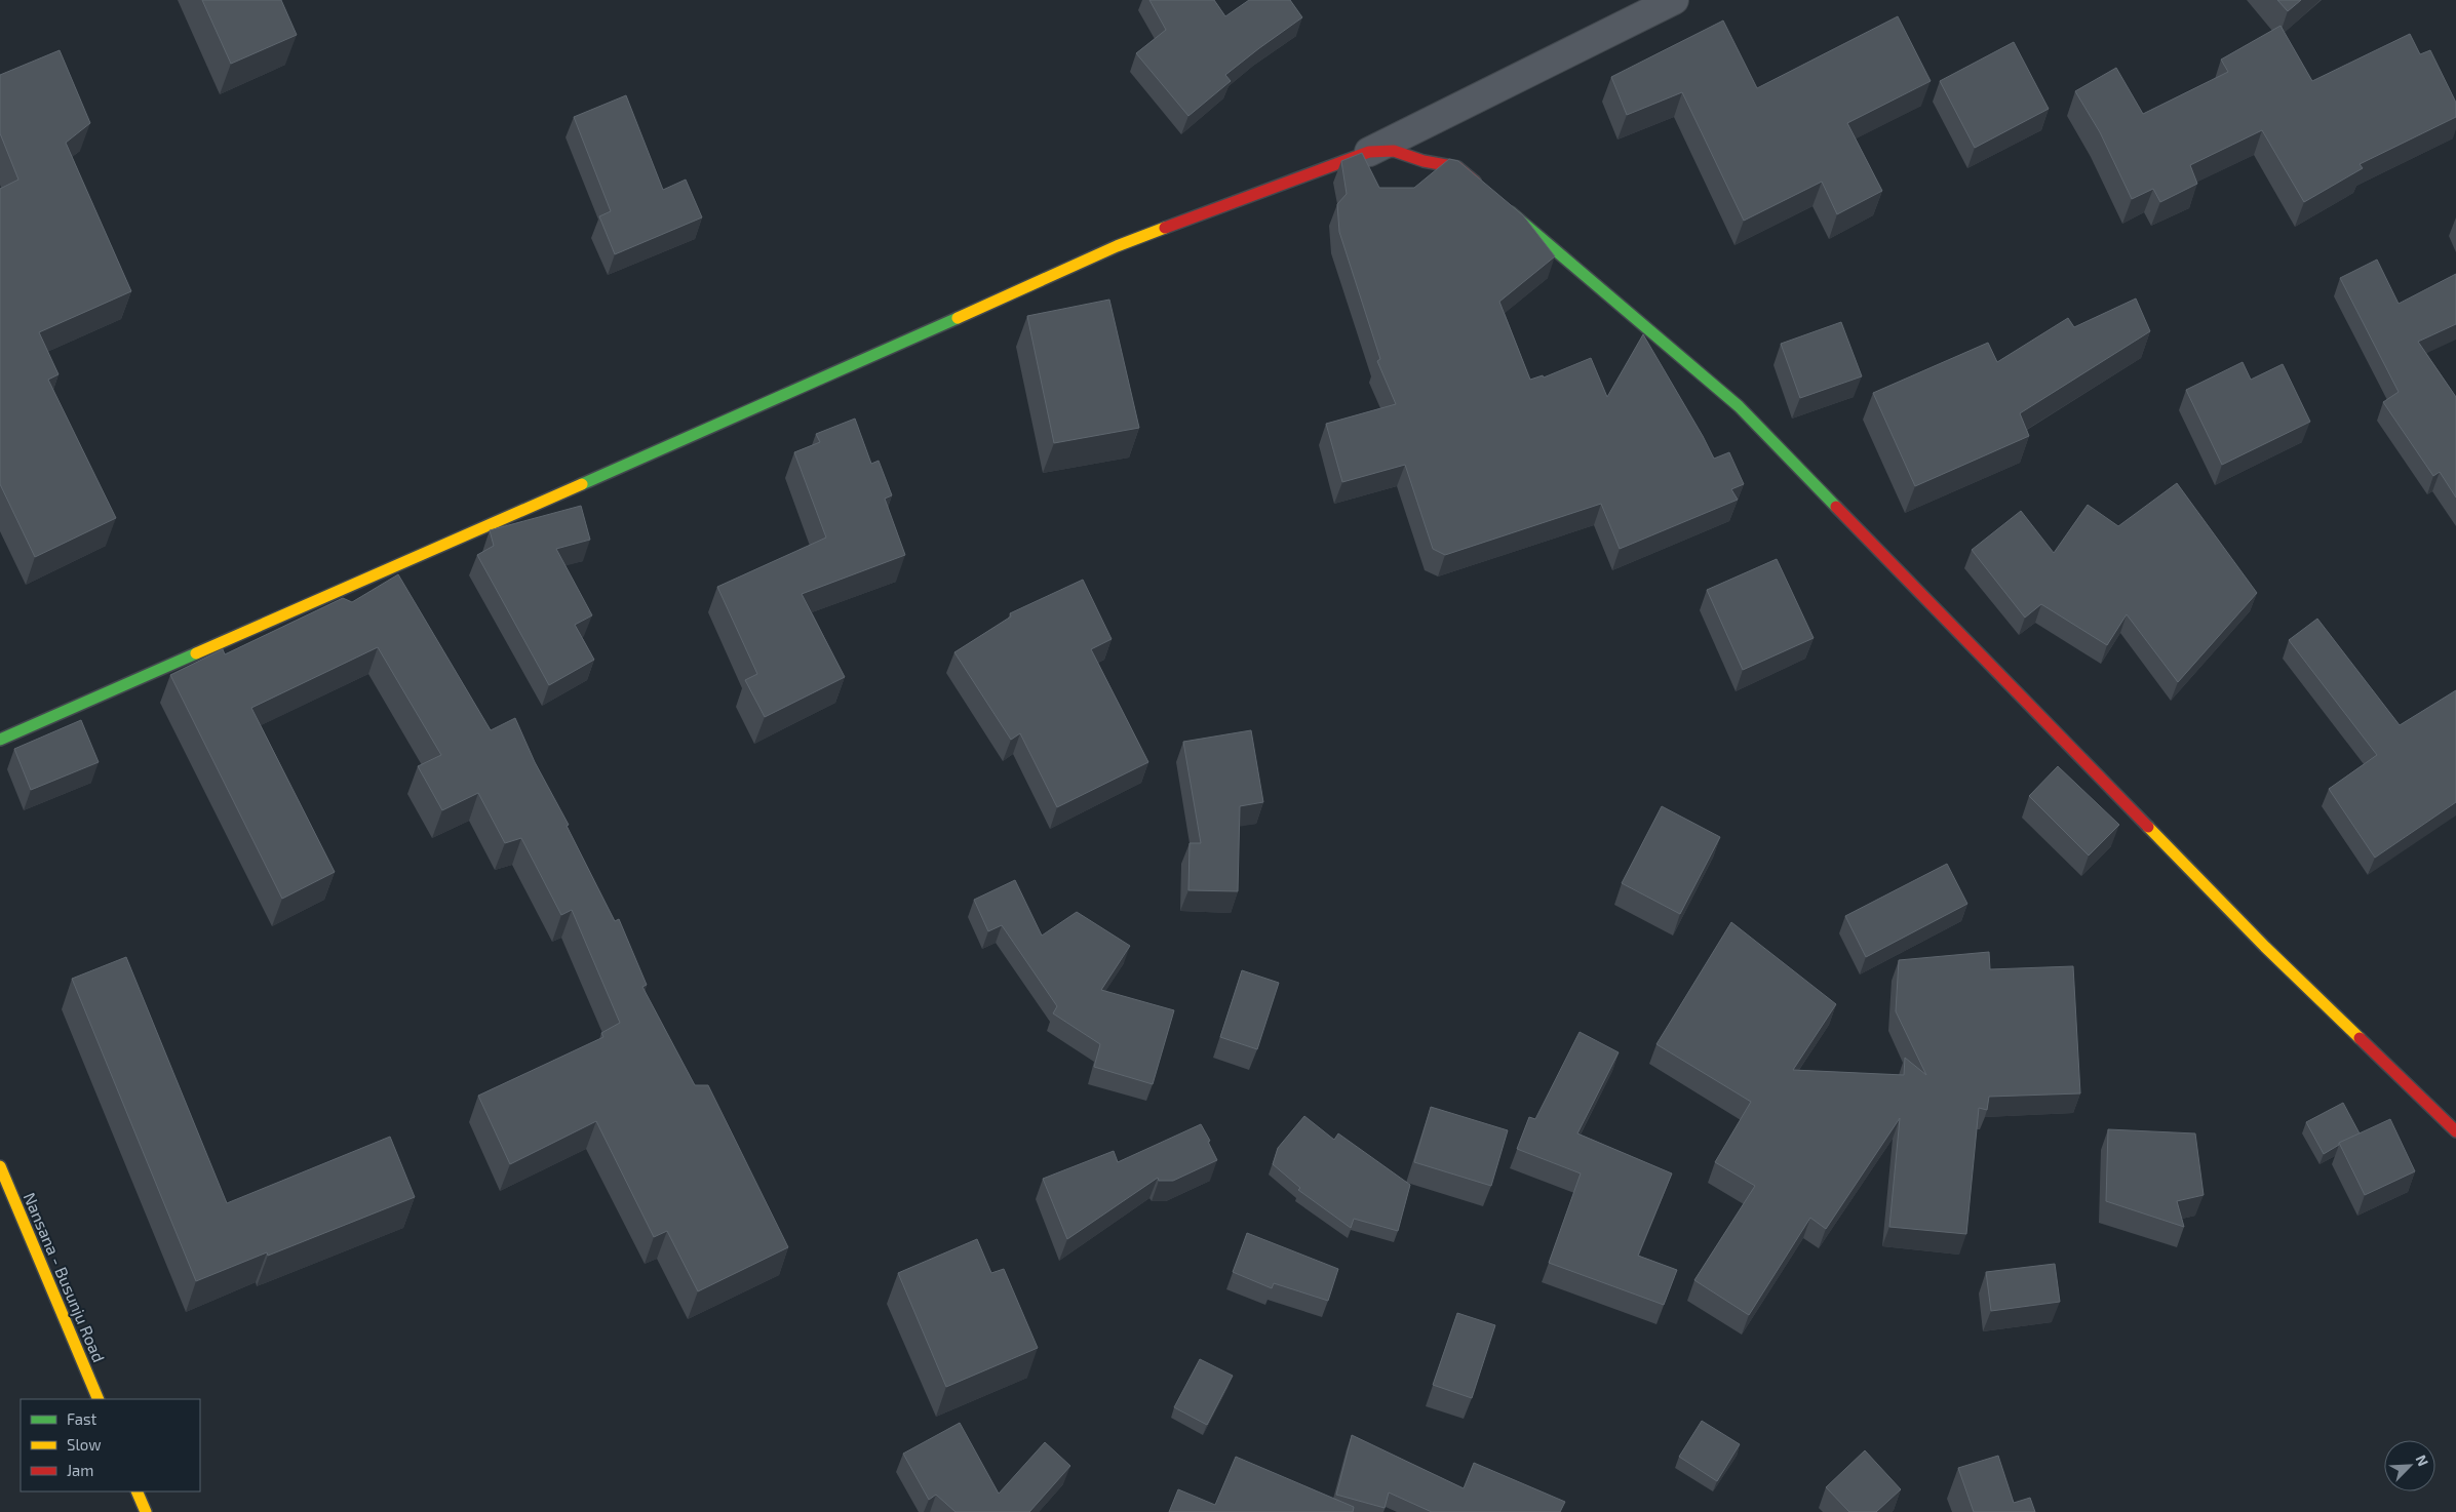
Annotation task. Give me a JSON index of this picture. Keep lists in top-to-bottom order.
{
  "streets": {
    "street": ["Nansana - Busunju Road"]
  },
  "legend": ["Fast", "Slow", "Jam"],
  "north": "top right"
}
